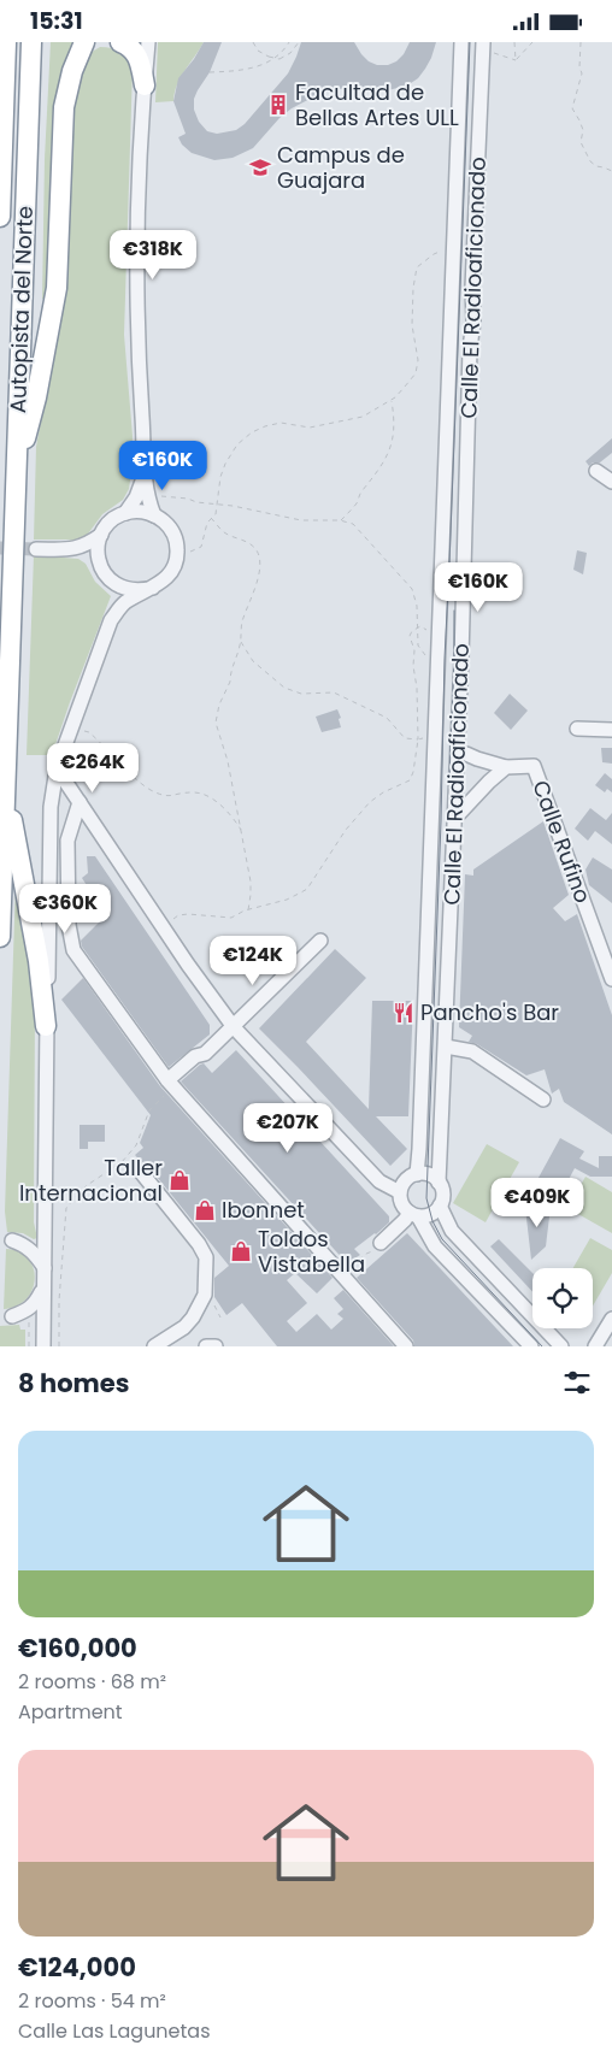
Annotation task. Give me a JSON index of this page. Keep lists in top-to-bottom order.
{
  "streets": {
    "highway": ["Autopista del Norte"],
    "street": ["Calle El Radioaficionado", "Calle Rufino"]
  },
  "crossings": [
    ["Calle El Radioaficionado", "Calle Rufino"]
  ],
  "places": {
    "building": ["Facultad de Bellas Artes ULL"],
    "school or university": ["Campus de Guajara"],
    "restaurant": ["Pancho's Bar"],
    "shop": ["Taller Internacional", "Ibonnet", "Toldos Vistabella"]
  },
  "page": {
    "status": "15:31",
    "price": [
      "€318K",
      "€160K",
      "€160K",
      "€264K",
      "€360K",
      "€124K",
      "€207K",
      "€409K"
    ],
    "heading": "8 homes",
    "list": [
      {
        "name": "€160,000",
        "note": "2 rooms · 68 m² · Apartment"
      },
      {
        "name": "€124,000",
        "note": "2 rooms · 54 m² · Calle Las Lagunetas"
      }
    ]
  }
}
